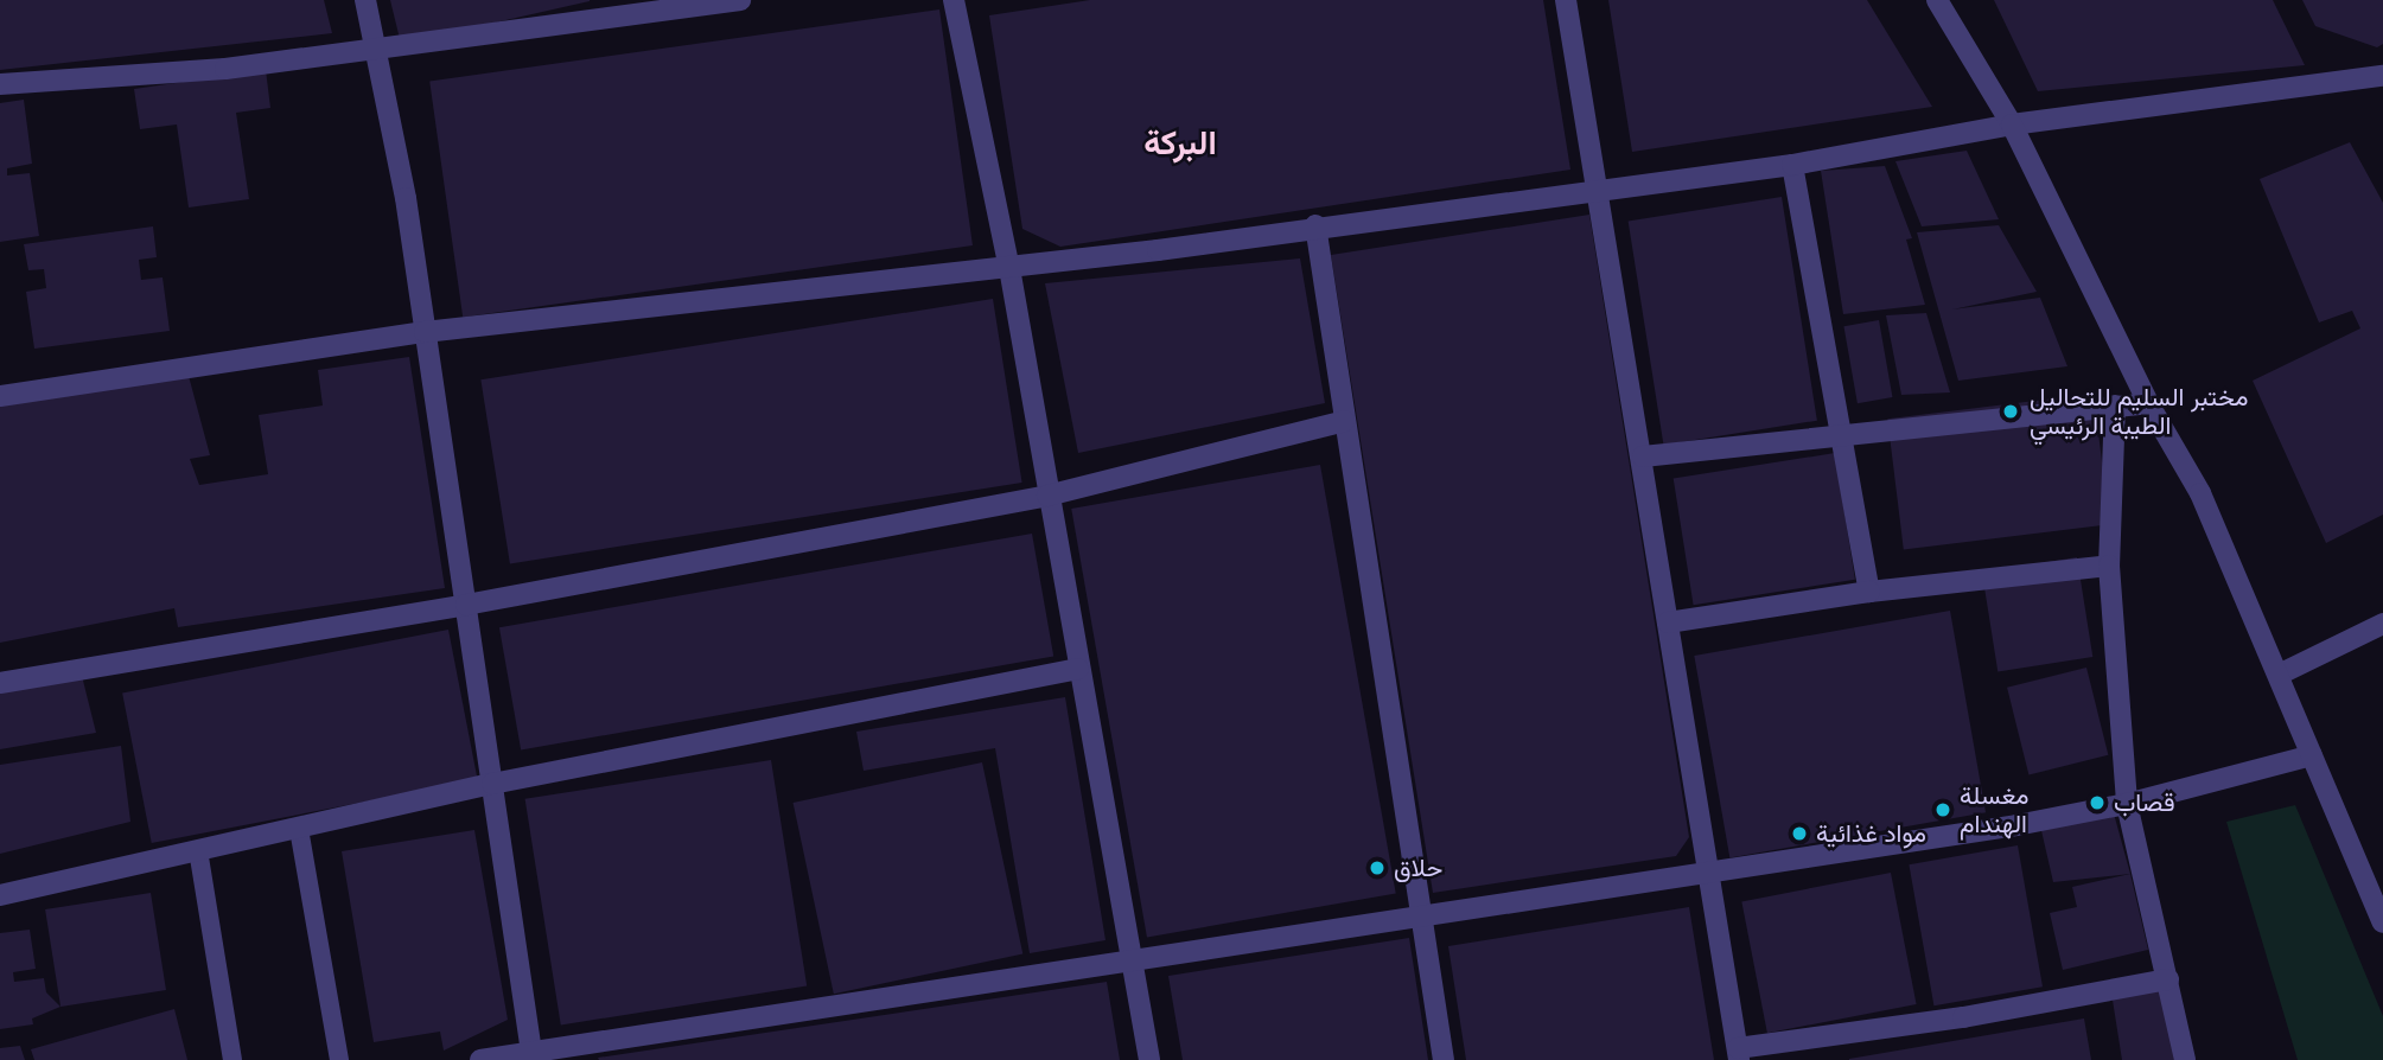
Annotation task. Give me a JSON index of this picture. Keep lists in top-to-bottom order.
{
  "districts": ["البركة"],
  "places": [
    "مختبر السليم للتحاليل الطيبة الرئيسي",
    "قصاب",
    "مغسلة الهندام",
    "مواد غذائية",
    "حلاق"
  ]
}
